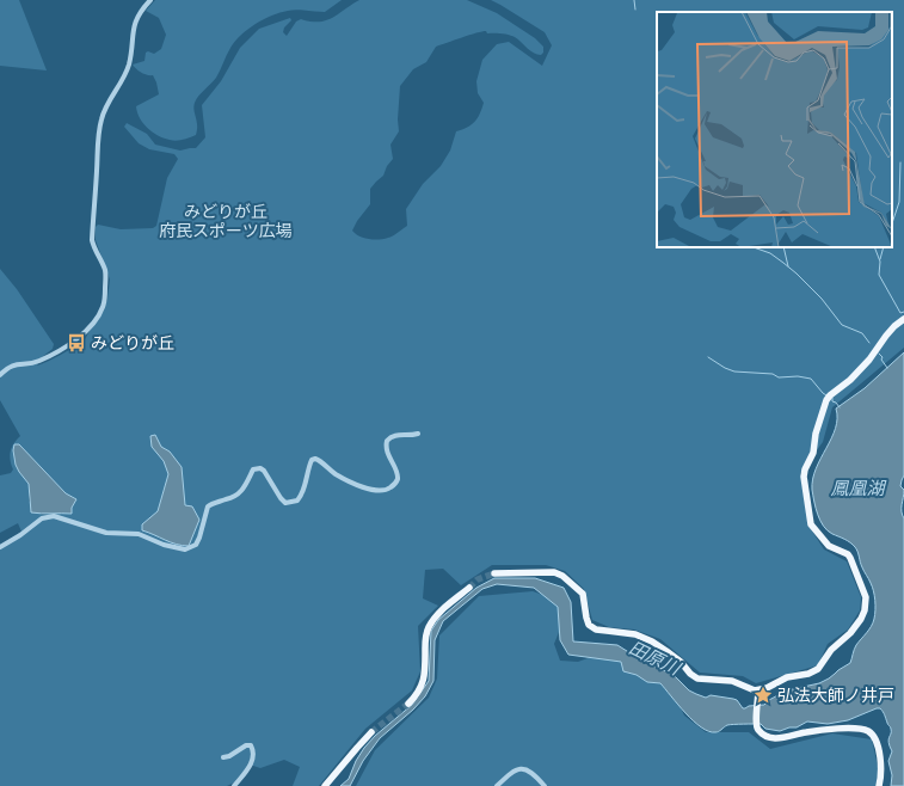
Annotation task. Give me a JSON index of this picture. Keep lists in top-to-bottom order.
{
  "water": ["鳳凰湖", "田原川"],
  "parks": ["みどりが丘 府民スポーツ広場"],
  "places": {
    "bus stop": ["みどりが丘"],
    "place": ["弘法大師ノ井戸"]
  }
}
